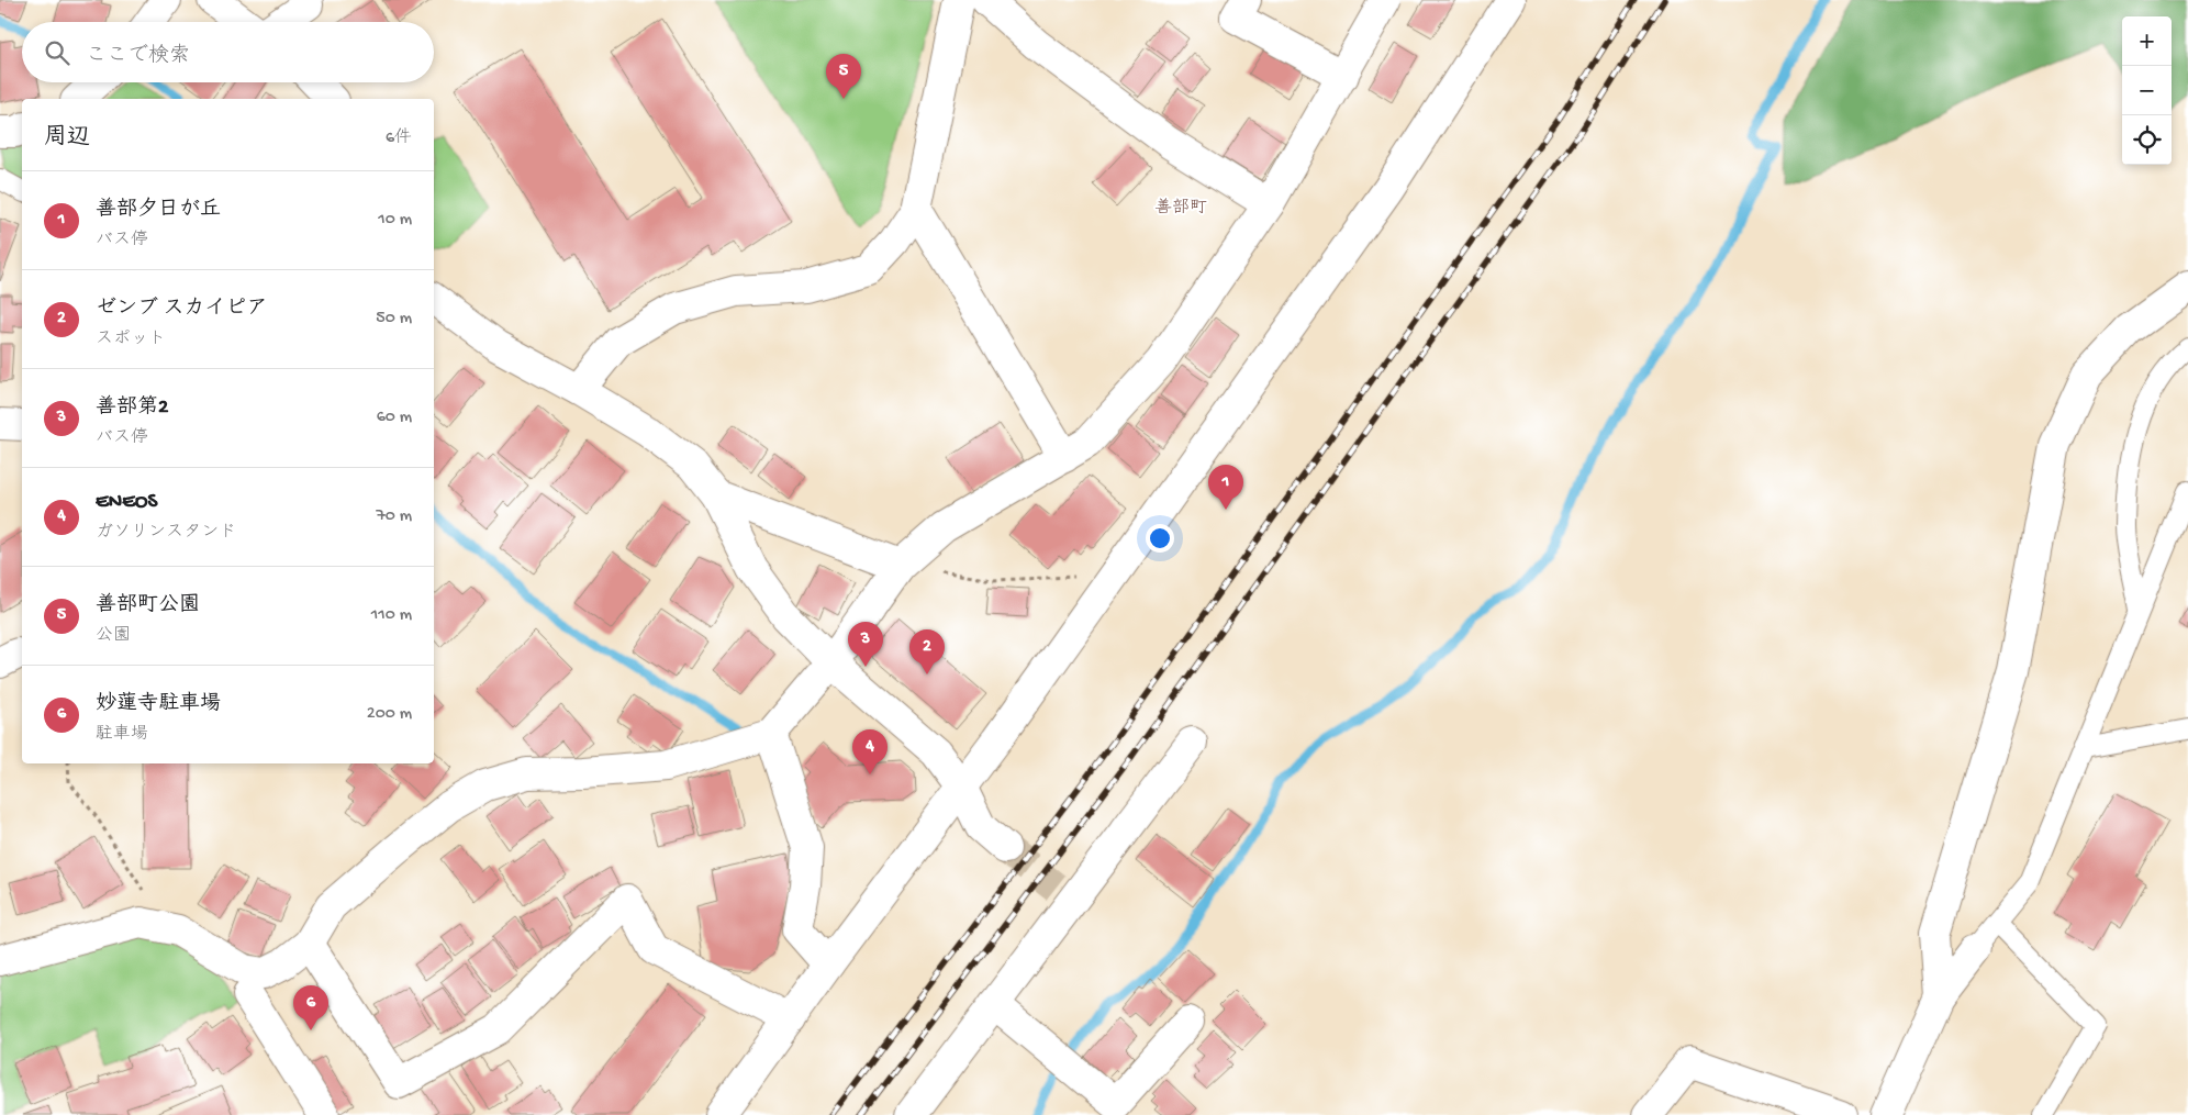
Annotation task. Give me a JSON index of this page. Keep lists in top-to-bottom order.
{
  "districts": ["善部町"],
  "page": {
    "map_buttons": ["+", "−"],
    "search": "ここで検索",
    "pins": [
      "5",
      "1",
      "3",
      "2",
      "4",
      "6"
    ],
    "heading": ["周辺", "6件"],
    "list": [
      {
        "mark": "1",
        "name": "善部夕日が丘",
        "note": "バス停",
        "value": "10 m"
      },
      {
        "mark": "2",
        "name": "ゼンブ スカイピア",
        "note": "スポット",
        "value": "50 m"
      },
      {
        "mark": "3",
        "name": "善部第2",
        "note": "バス停",
        "value": "60 m"
      },
      {
        "mark": "4",
        "name": "ENEOS",
        "note": "ガソリンスタンド",
        "value": "70 m"
      },
      {
        "mark": "5",
        "name": "善部町公園",
        "note": "公園",
        "value": "110 m"
      },
      {
        "mark": "6",
        "name": "妙蓮寺駐車場",
        "note": "駐車場",
        "value": "200 m"
      }
    ]
  }
}
